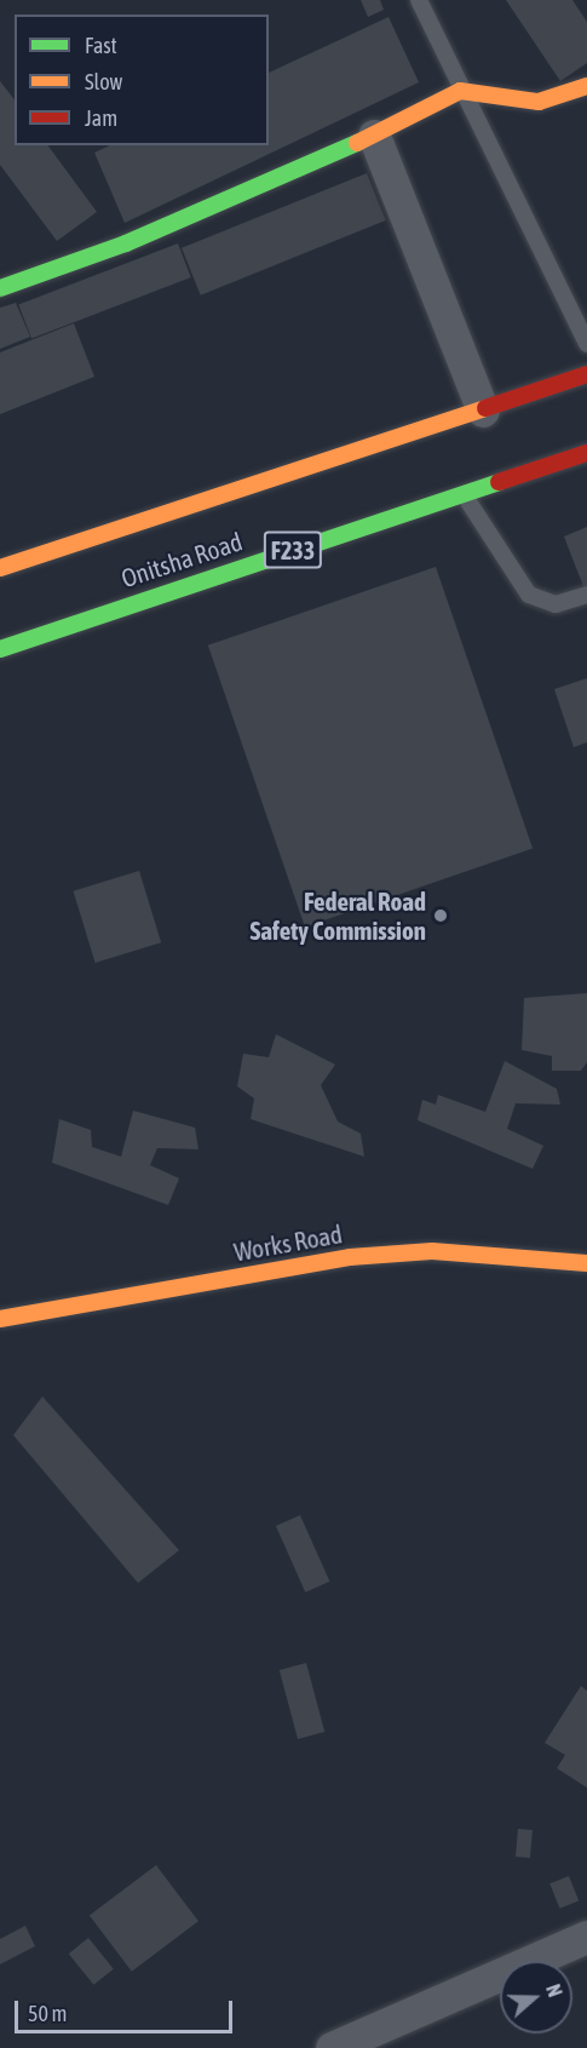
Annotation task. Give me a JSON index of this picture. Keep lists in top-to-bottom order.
{
  "streets": {
    "main road": ["F233", "Onitsha Road", "Works Road"]
  },
  "places": ["Federal Road Safety Commission"],
  "legend": ["Fast", "Slow", "Jam"],
  "scale_bar": "50 m",
  "north": "right"
}
